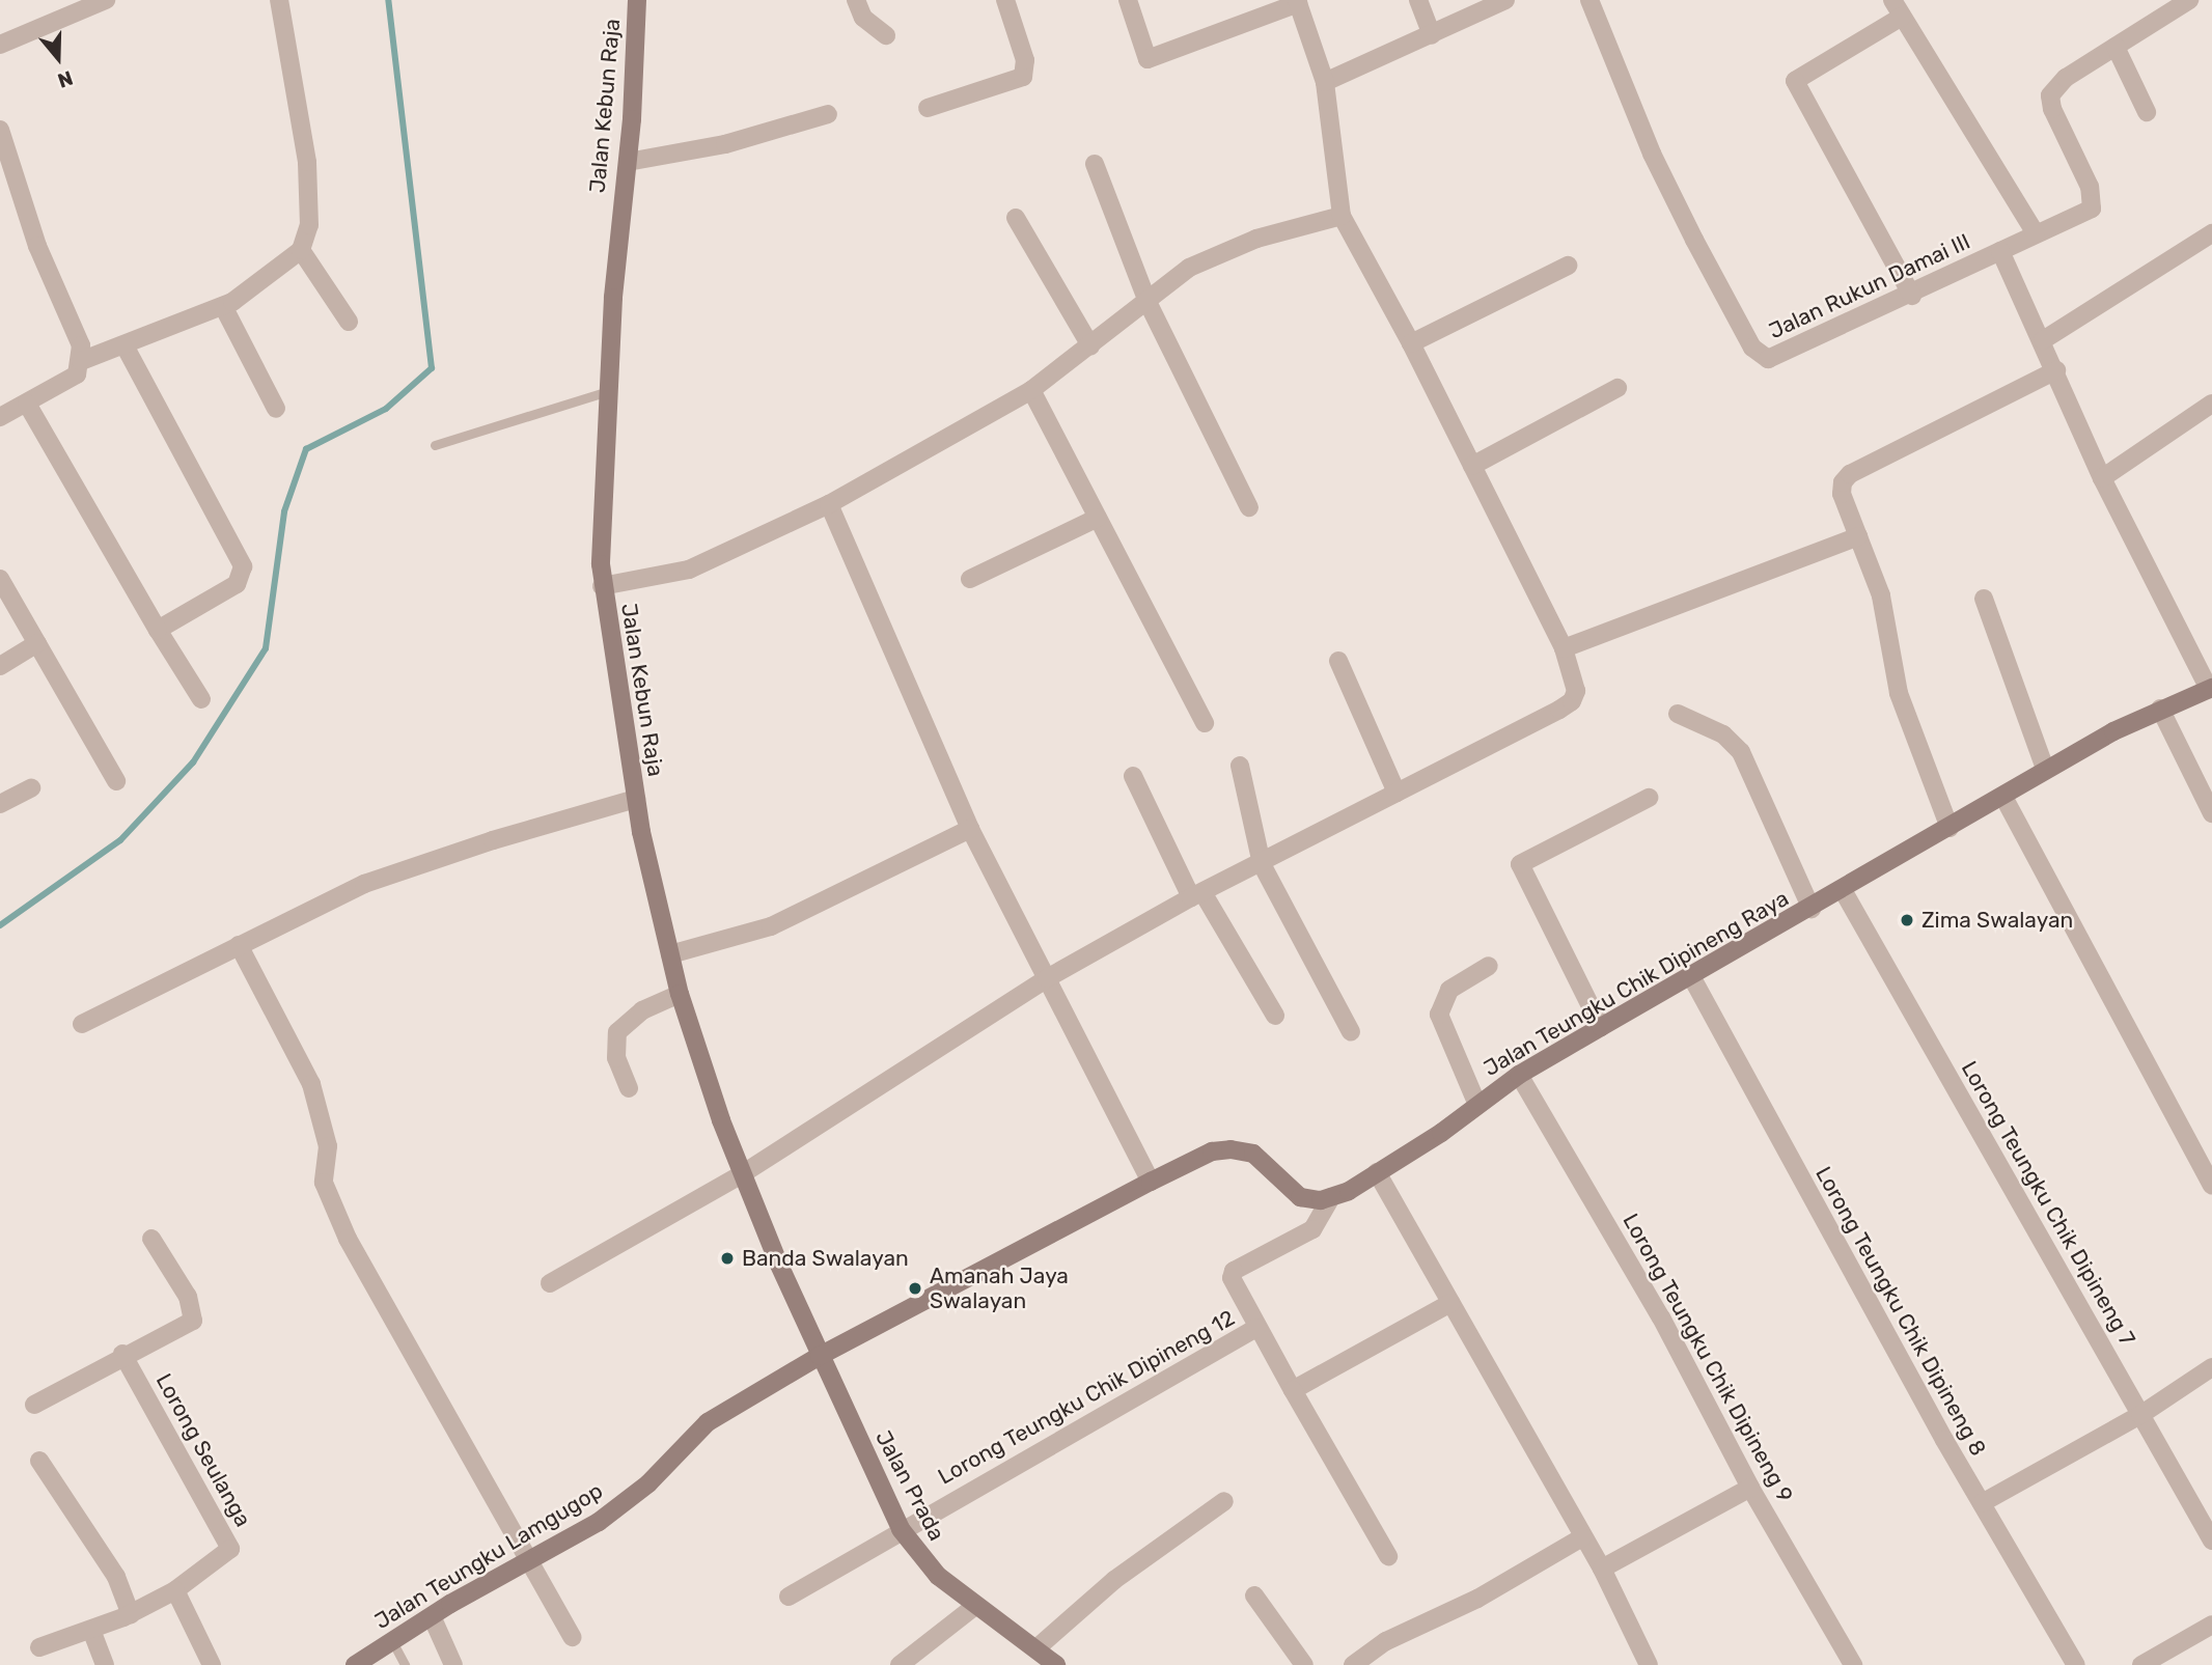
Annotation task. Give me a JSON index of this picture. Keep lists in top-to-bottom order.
{
  "streets": {
    "street": [
      "Jalan Kebun Raja",
      "Jalan Rukun Damai III",
      "Jalan Teungku Chik Dipineng Raya",
      "Lorong Teungku Chik Dipineng 7",
      "Lorong Teungku Chik Dipineng 8",
      "Lorong Teungku Chik Dipineng 9",
      "Lorong Teungku Chik Dipineng 12",
      "Lorong Seulanga",
      "Jalan Prada",
      "Jalan Teungku Lamgugop"
    ]
  },
  "crossings": [
    ["Jalan Kebun Raja", "Jalan Prada"],
    ["Jalan Kebun Raja", "Jalan Teungku Lamgugop"],
    ["Jalan Teungku Chik Dipineng Raya", "Lorong Teungku Chik Dipineng 7"],
    ["Jalan Teungku Chik Dipineng Raya", "Lorong Teungku Chik Dipineng 8"],
    ["Jalan Teungku Chik Dipineng Raya", "Lorong Teungku Chik Dipineng 9"],
    ["Lorong Teungku Chik Dipineng 12", "Jalan Prada"],
    ["Jalan Prada", "Jalan Teungku Lamgugop"]
  ],
  "places": ["Zima Swalayan", "Banda Swalayan", "Amanah Jaya Swalayan"],
  "north": "bottom"
}
